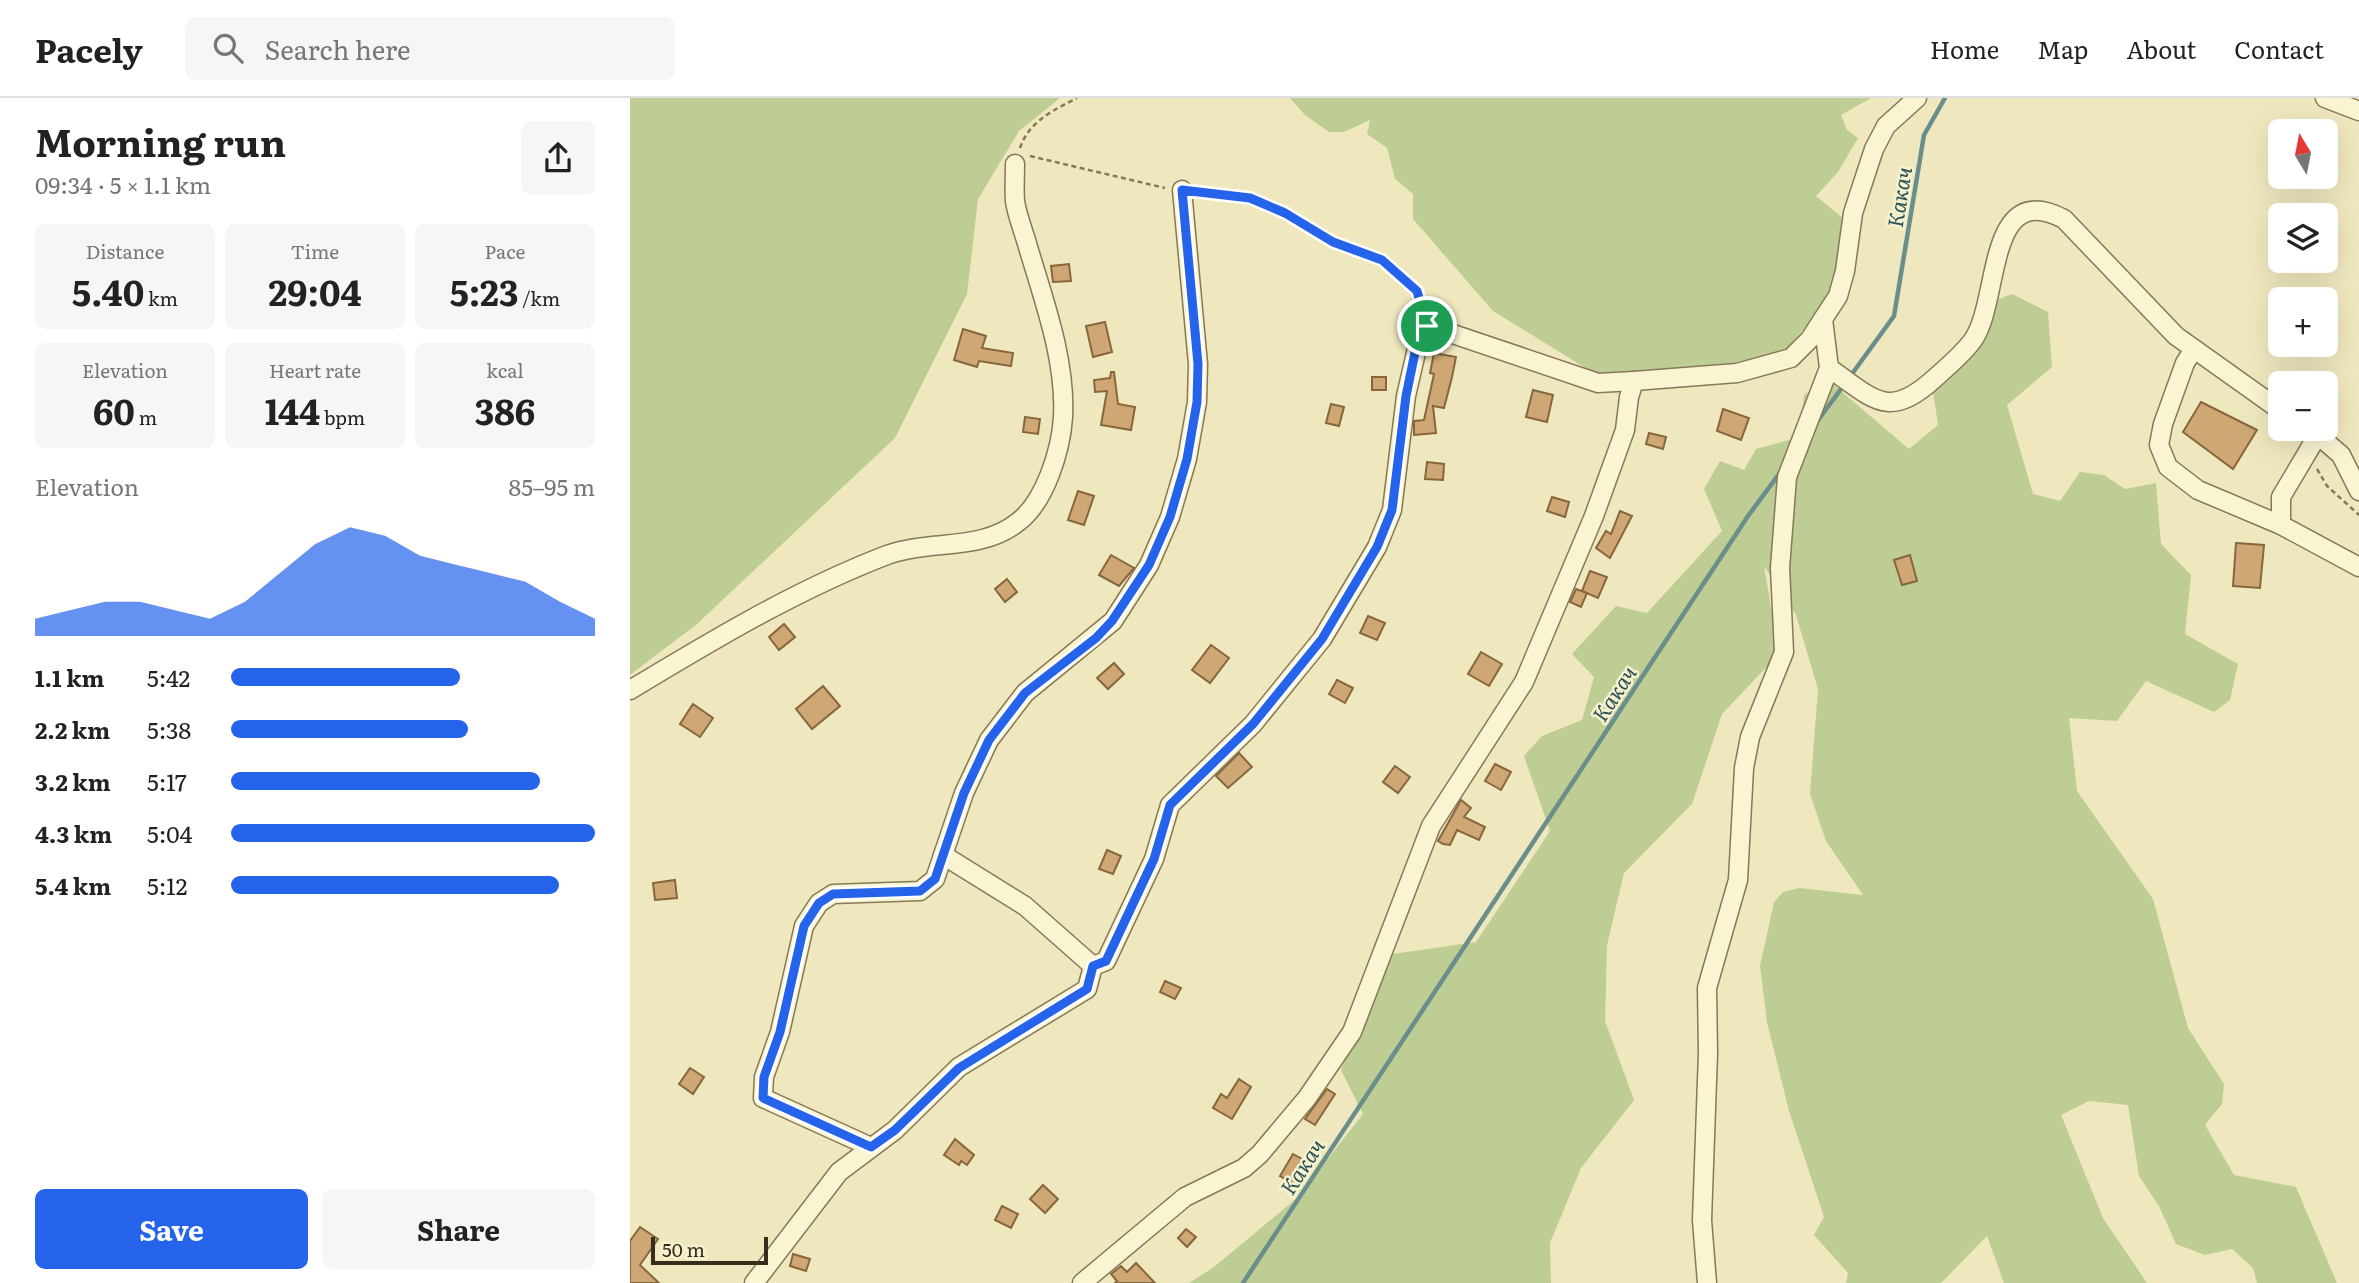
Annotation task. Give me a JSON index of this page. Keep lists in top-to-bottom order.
{
  "water": ["Какач"],
  "scale_bar": "50 m",
  "north": "top",
  "page": {
    "header": "Pacely",
    "search": "Search here",
    "nav": [
      "Home",
      "Map",
      "About",
      "Contact"
    ],
    "heading": ["Morning run", "09:34 · 5 × 1.1 km"],
    "map_buttons": ["+", "−"],
    "stats": [
      ["Distance", "5.40 km"],
      ["Time", "29:04"],
      ["Pace", "5:23 /km"],
      ["Elevation", "60 m"],
      ["Heart rate", "144 bpm"],
      ["kcal", "386"]
    ],
    "chart": ["Elevation", "85–95 m"],
    "list": [
      {
        "name": "1.1 km",
        "note": "5:42"
      },
      {
        "name": "2.2 km",
        "note": "5:38"
      },
      {
        "name": "3.2 km",
        "note": "5:17"
      },
      {
        "name": "4.3 km",
        "note": "5:04"
      },
      {
        "name": "5.4 km",
        "note": "5:12"
      }
    ],
    "buttons": ["Save", "Share"],
    "scale": "50 m"
  }
}
